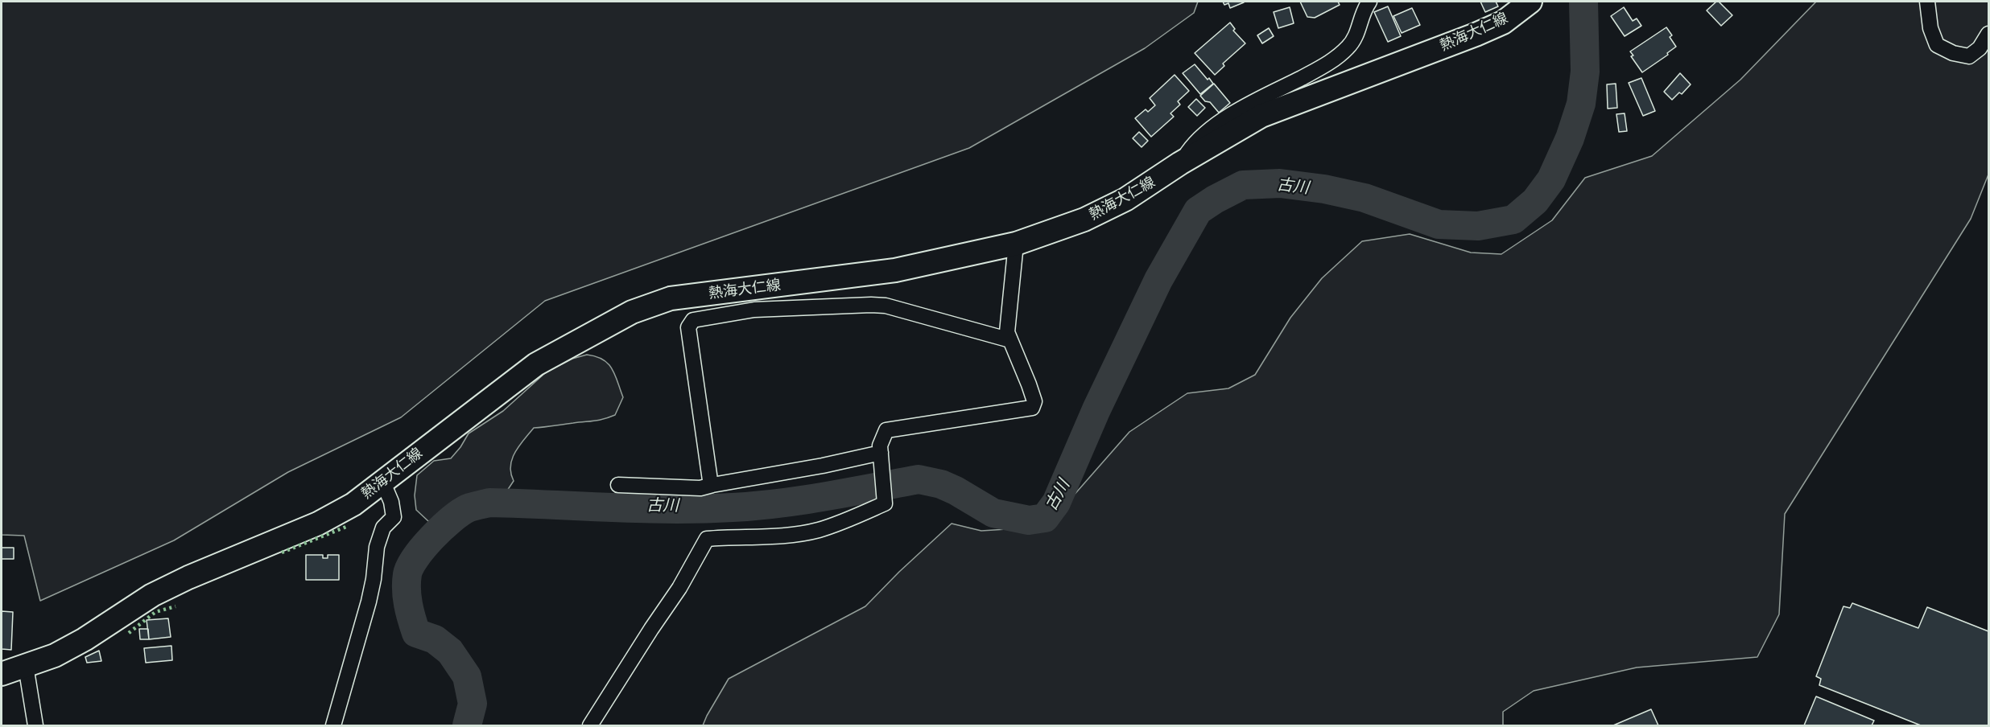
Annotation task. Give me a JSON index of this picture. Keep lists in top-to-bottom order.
{
  "streets": {
    "main road": ["熱海大仁線"]
  },
  "water": ["古川"]
}
